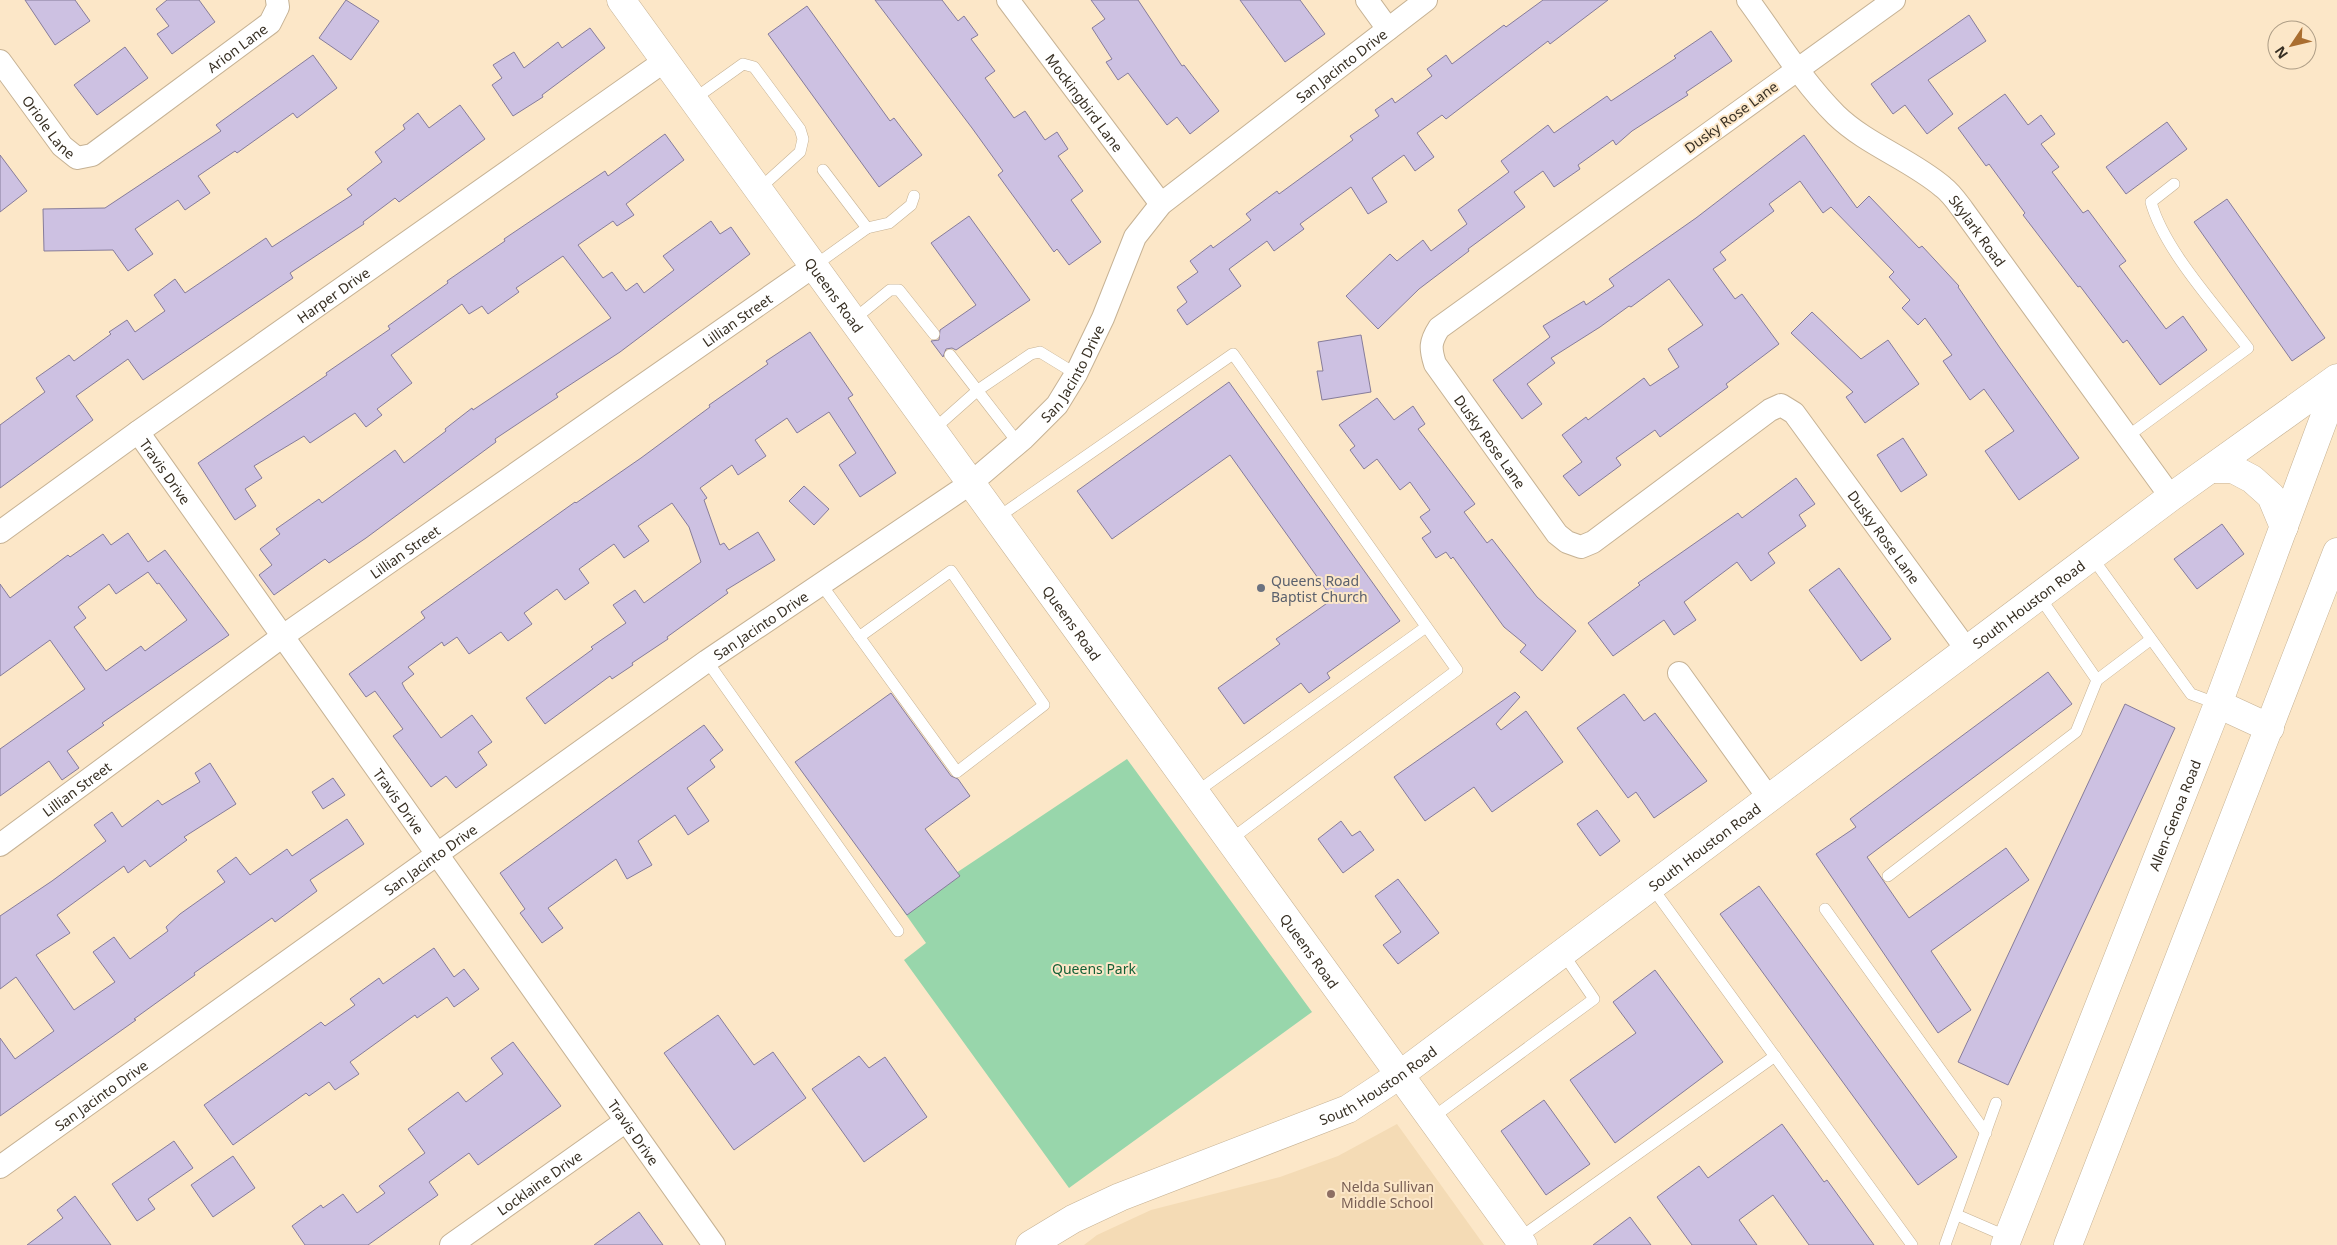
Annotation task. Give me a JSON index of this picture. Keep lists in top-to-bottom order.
{
  "streets": {
    "street": [
      "Arion Lane",
      "San Jacinto Drive",
      "Mockingbird Lane",
      "Dusky Rose Lane",
      "Oriole Lane",
      "Skylark Road",
      "Queens Road",
      "Harper Drive",
      "Lillian Street",
      "Travis Drive",
      "South Houston Road",
      "Allen-Genoa Road",
      "Locklaine Drive"
    ]
  },
  "crossings": [
    ["Arion Lane", "Oriole Lane"],
    ["San Jacinto Drive", "Mockingbird Lane"],
    ["San Jacinto Drive", "Queens Road"],
    ["San Jacinto Drive", "Travis Drive"],
    ["Dusky Rose Lane", "Skylark Road"],
    ["Dusky Rose Lane", "South Houston Road"],
    ["Skylark Road", "South Houston Road"],
    ["Queens Road", "Harper Drive"],
    ["Queens Road", "Lillian Street"],
    ["Queens Road", "South Houston Road"],
    ["Harper Drive", "Travis Drive"],
    ["Lillian Street", "Travis Drive"],
    ["Travis Drive", "Locklaine Drive"]
  ],
  "parks": ["Queens Park"],
  "places": ["Queens Road Baptist Church", "Nelda Sullivan Middle School"],
  "north": "bottom left"
}
